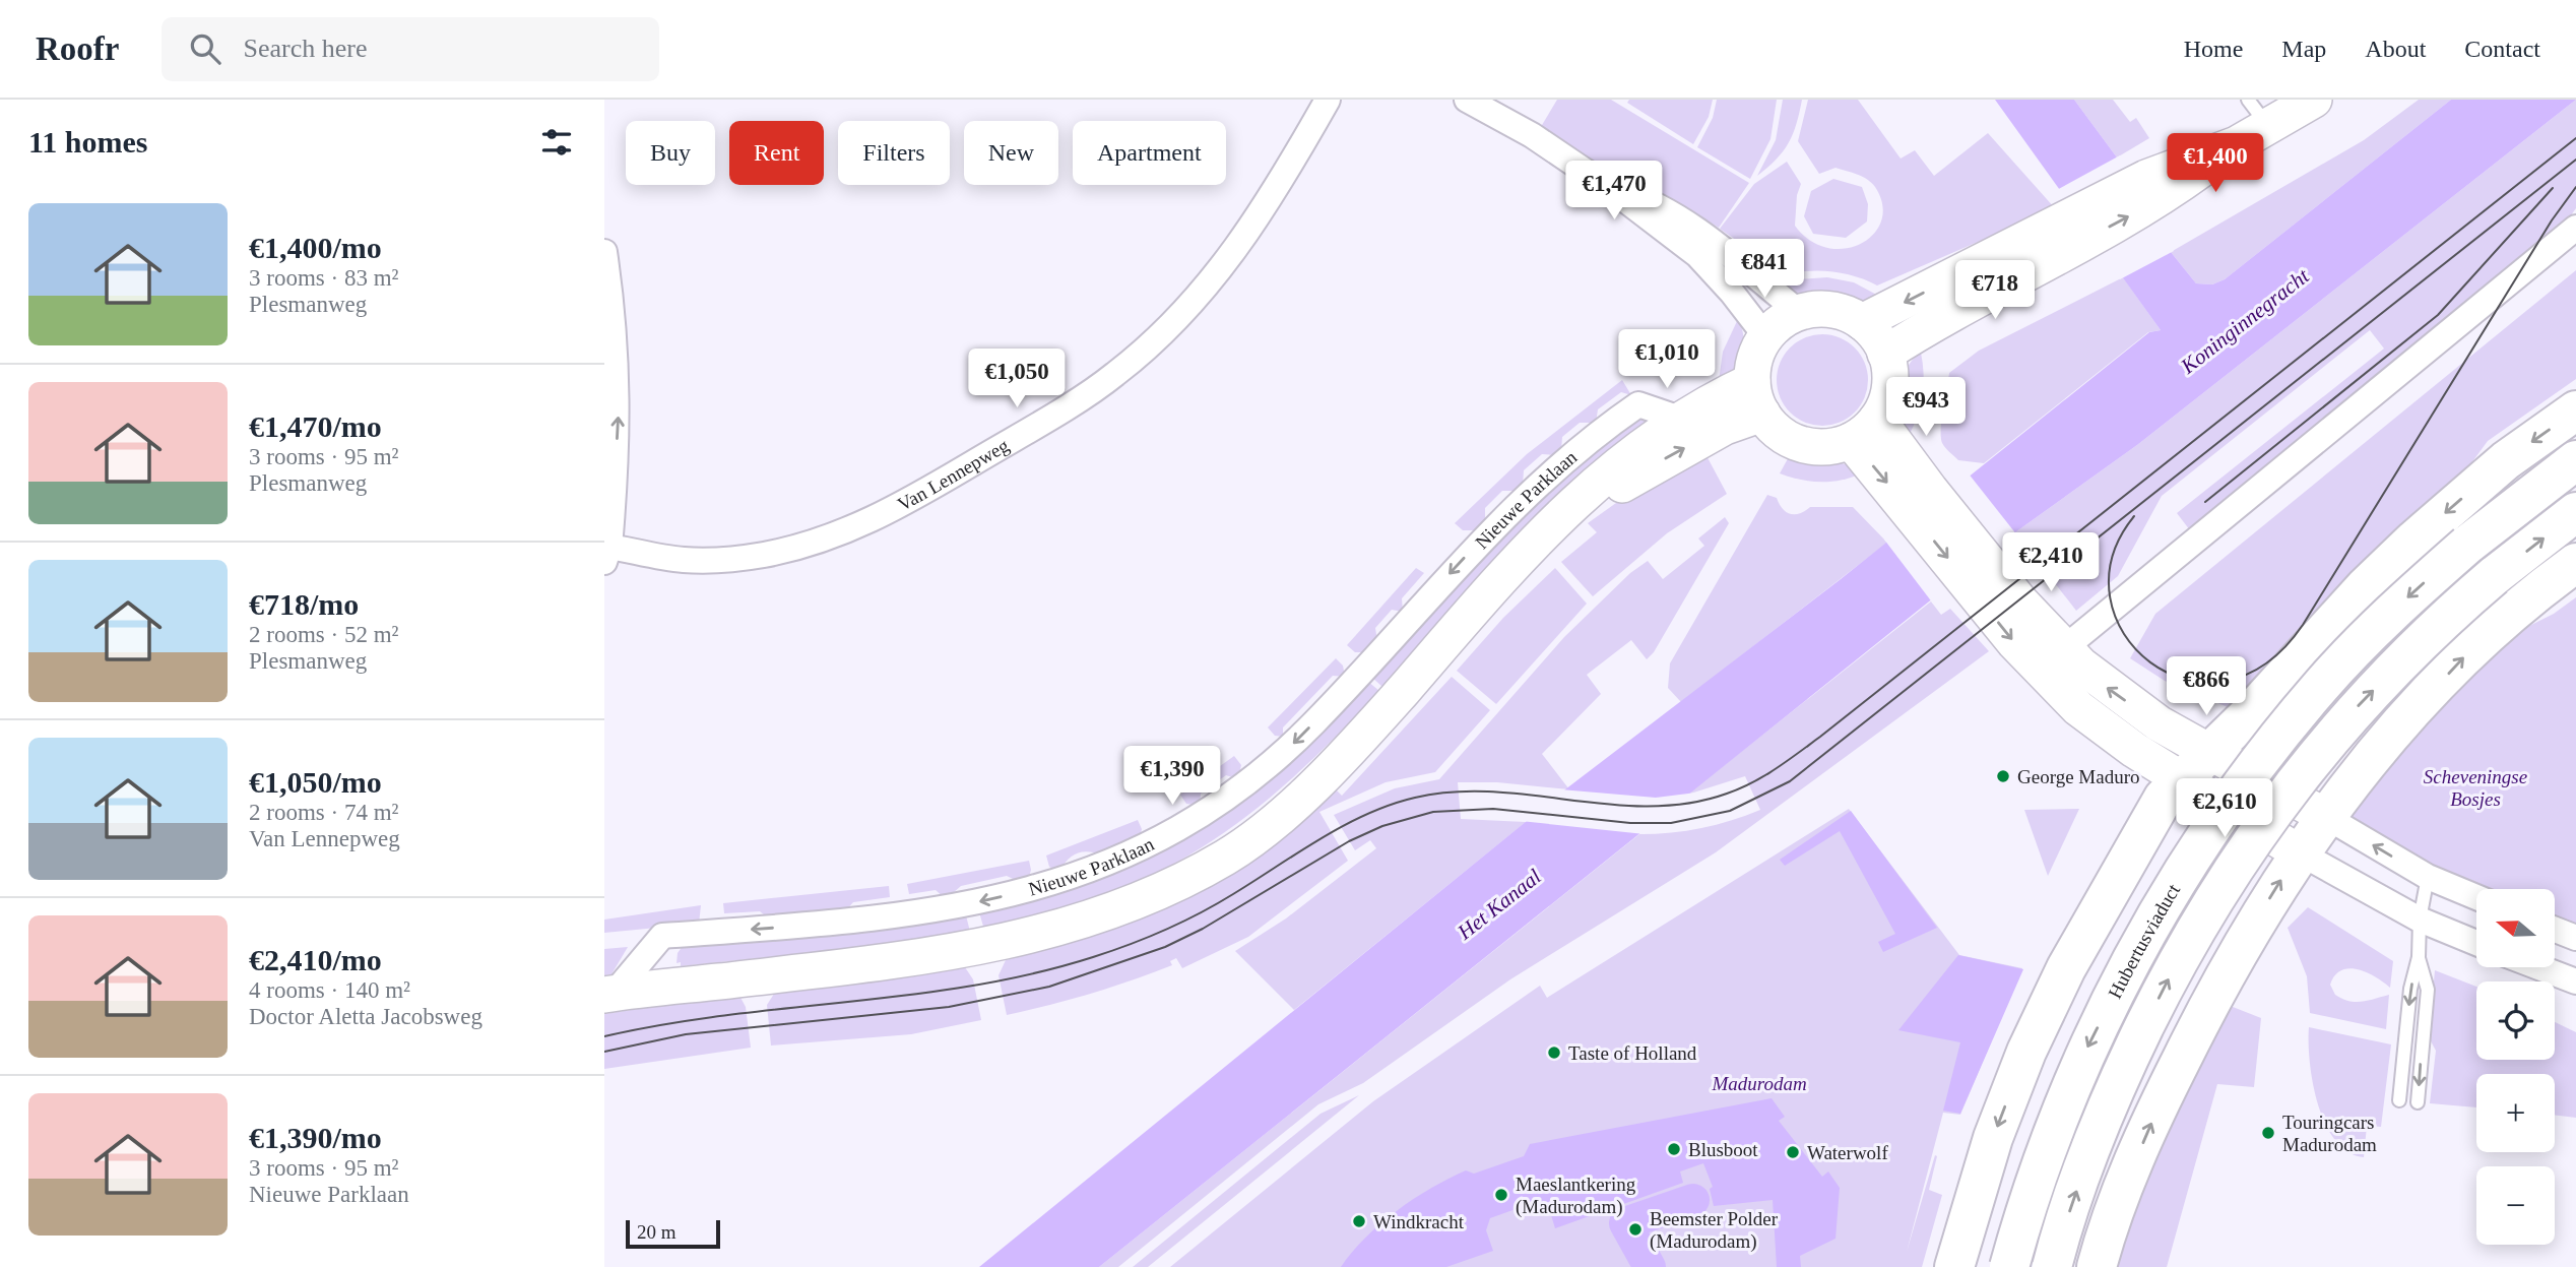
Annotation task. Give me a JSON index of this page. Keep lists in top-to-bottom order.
{
  "streets": {
    "main road": ["Nieuwe Parklaan", "Hubertusviaduct"],
    "street": ["Van Lennepweg"]
  },
  "water": ["Koninginnegracht", "Het Kanaal"],
  "parks": ["Scheveningse Bosjes", "Madurodam"],
  "places": [
    "George Maduro",
    "Taste of Holland",
    "Touringcars Madurodam",
    "Blusboot",
    "Waterwolf",
    "Maeslantkering (Madurodam)",
    "Windkracht",
    "Beemster Polder (Madurodam)"
  ],
  "scale_bar": "20 m",
  "north": "left",
  "page": {
    "header": "Roofr",
    "search": "Search here",
    "nav": [
      "Home",
      "Map",
      "About",
      "Contact"
    ],
    "heading": "11 homes",
    "chip": [
      "Buy",
      "Rent",
      "Filters",
      "New",
      "Apartment"
    ],
    "price": [
      "€1,400",
      "€1,470",
      "€841",
      "€718",
      "€1,010",
      "€1,050",
      "€943",
      "€2,410",
      "€866",
      "€1,390",
      "€2,610"
    ],
    "list": [
      {
        "name": "€1,400/mo",
        "note": "3 rooms · 83 m² · Plesmanweg"
      },
      {
        "name": "€1,470/mo",
        "note": "3 rooms · 95 m² · Plesmanweg"
      },
      {
        "name": "€718/mo",
        "note": "2 rooms · 52 m² · Plesmanweg"
      },
      {
        "name": "€1,050/mo",
        "note": "2 rooms · 74 m² · Van Lennepweg"
      },
      {
        "name": "€2,410/mo",
        "note": "4 rooms · 140 m² · Doctor Aletta Jacobsweg"
      },
      {
        "name": "€1,390/mo",
        "note": "3 rooms · 95 m² · Nieuwe Parklaan"
      }
    ],
    "map_buttons": ["+", "−"],
    "scale": "20 m"
  }
}
